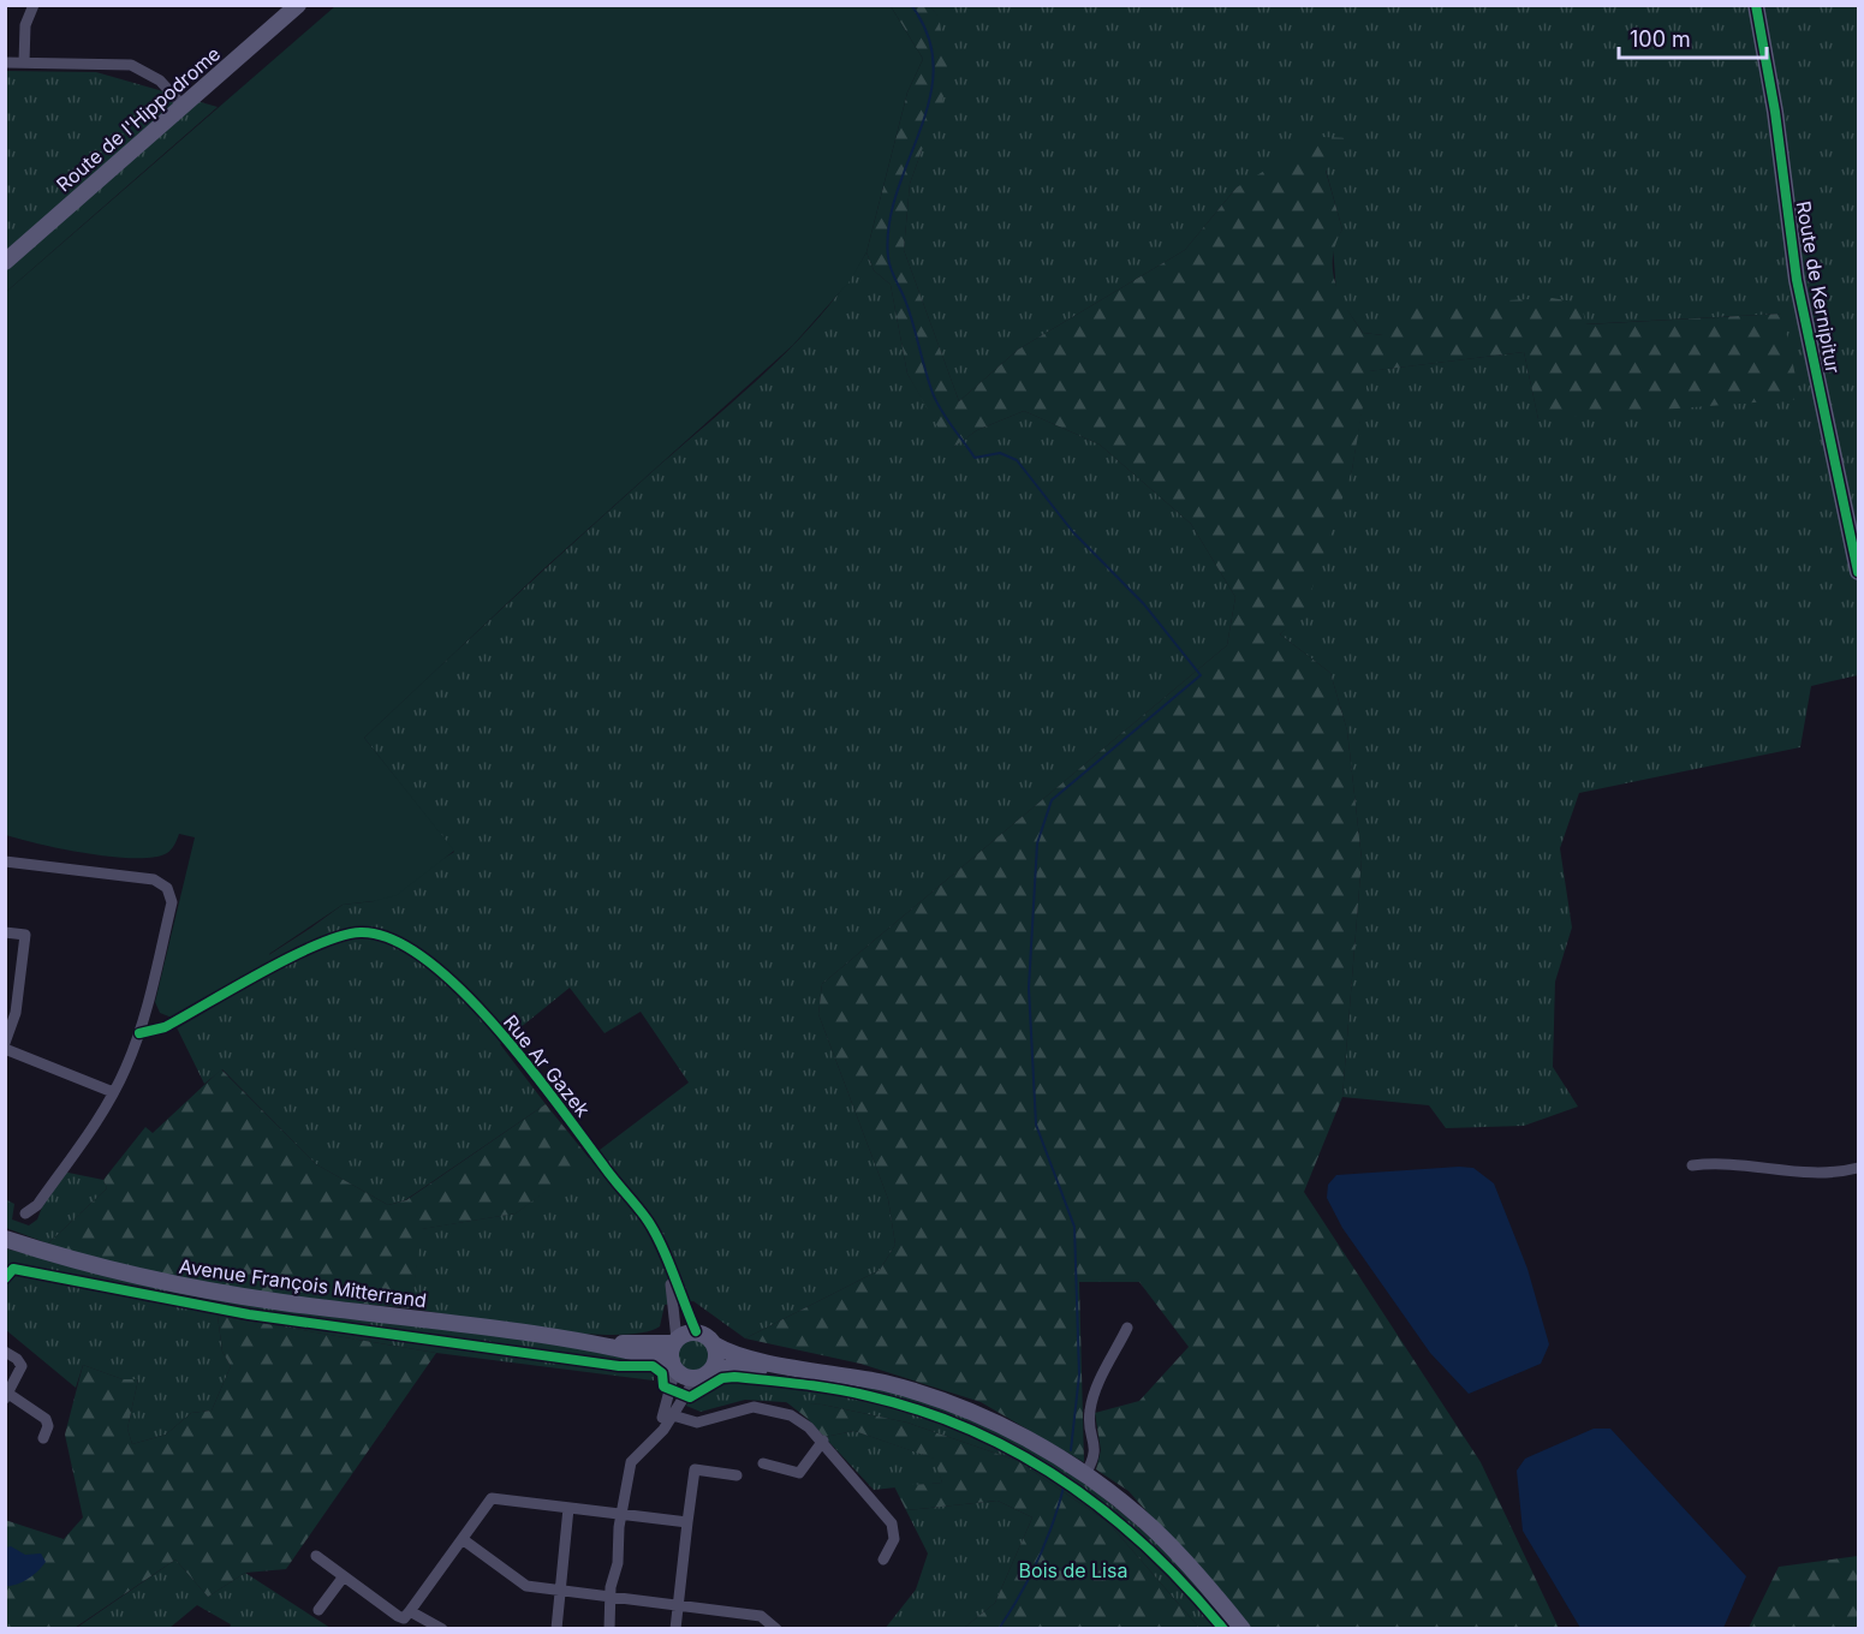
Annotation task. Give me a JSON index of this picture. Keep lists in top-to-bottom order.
{
  "streets": {
    "main road": ["Route de l'Hippodrome", "Route de Kernipitur", "Avenue François Mitterrand"],
    "street": ["Rue Ar Gazek"]
  },
  "crossings": [
    ["Rue Ar Gazek", "Avenue François Mitterrand"]
  ],
  "parks": ["Bois de Lisa"],
  "scale_bar": "100 m"
}
